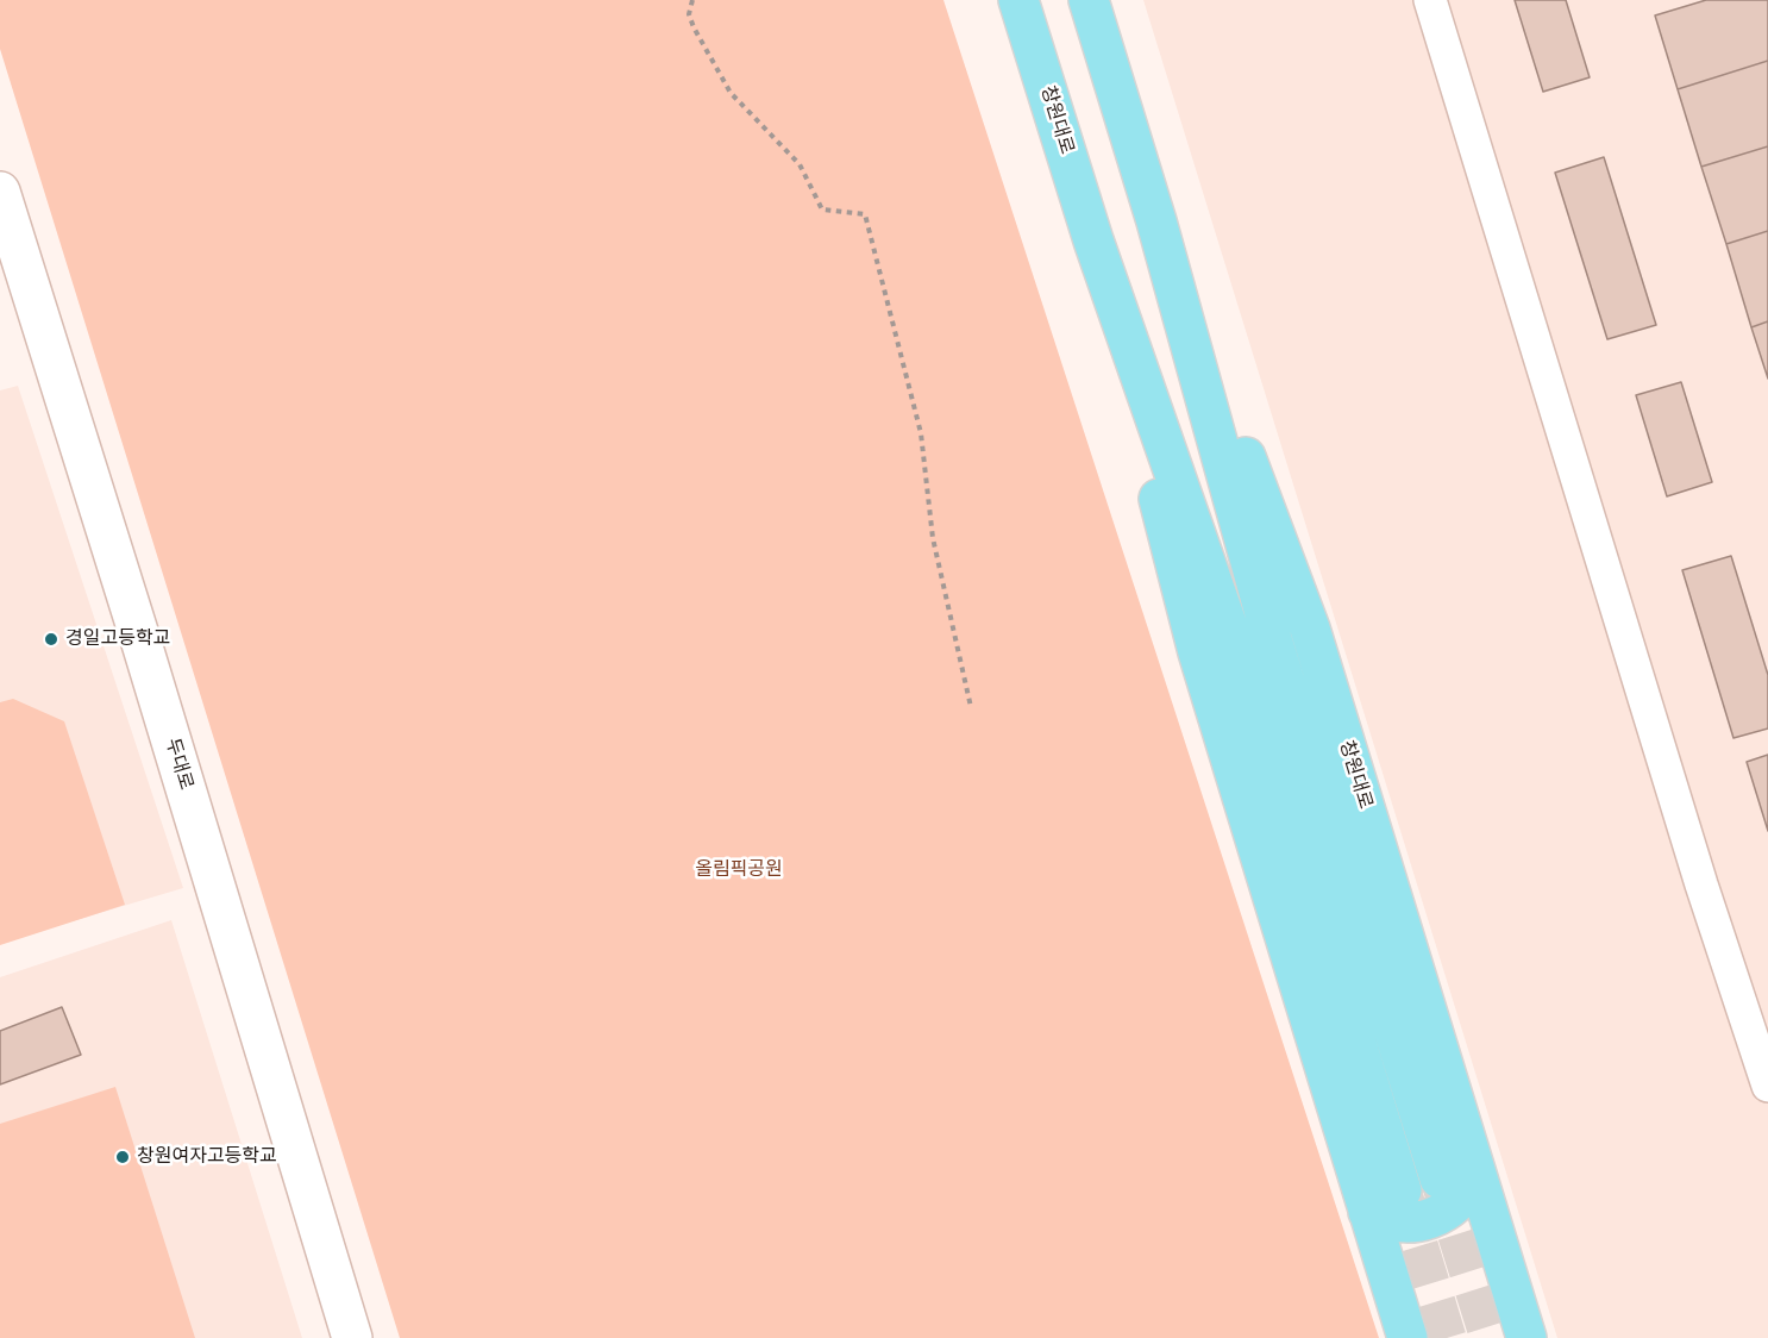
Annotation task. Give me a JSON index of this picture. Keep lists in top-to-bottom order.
{
  "streets": {
    "main road": ["창원대로"],
    "street": ["두대로"]
  },
  "parks": ["올림픽공원"],
  "places": ["경일고등학교", "창원여자고등학교"]
}
